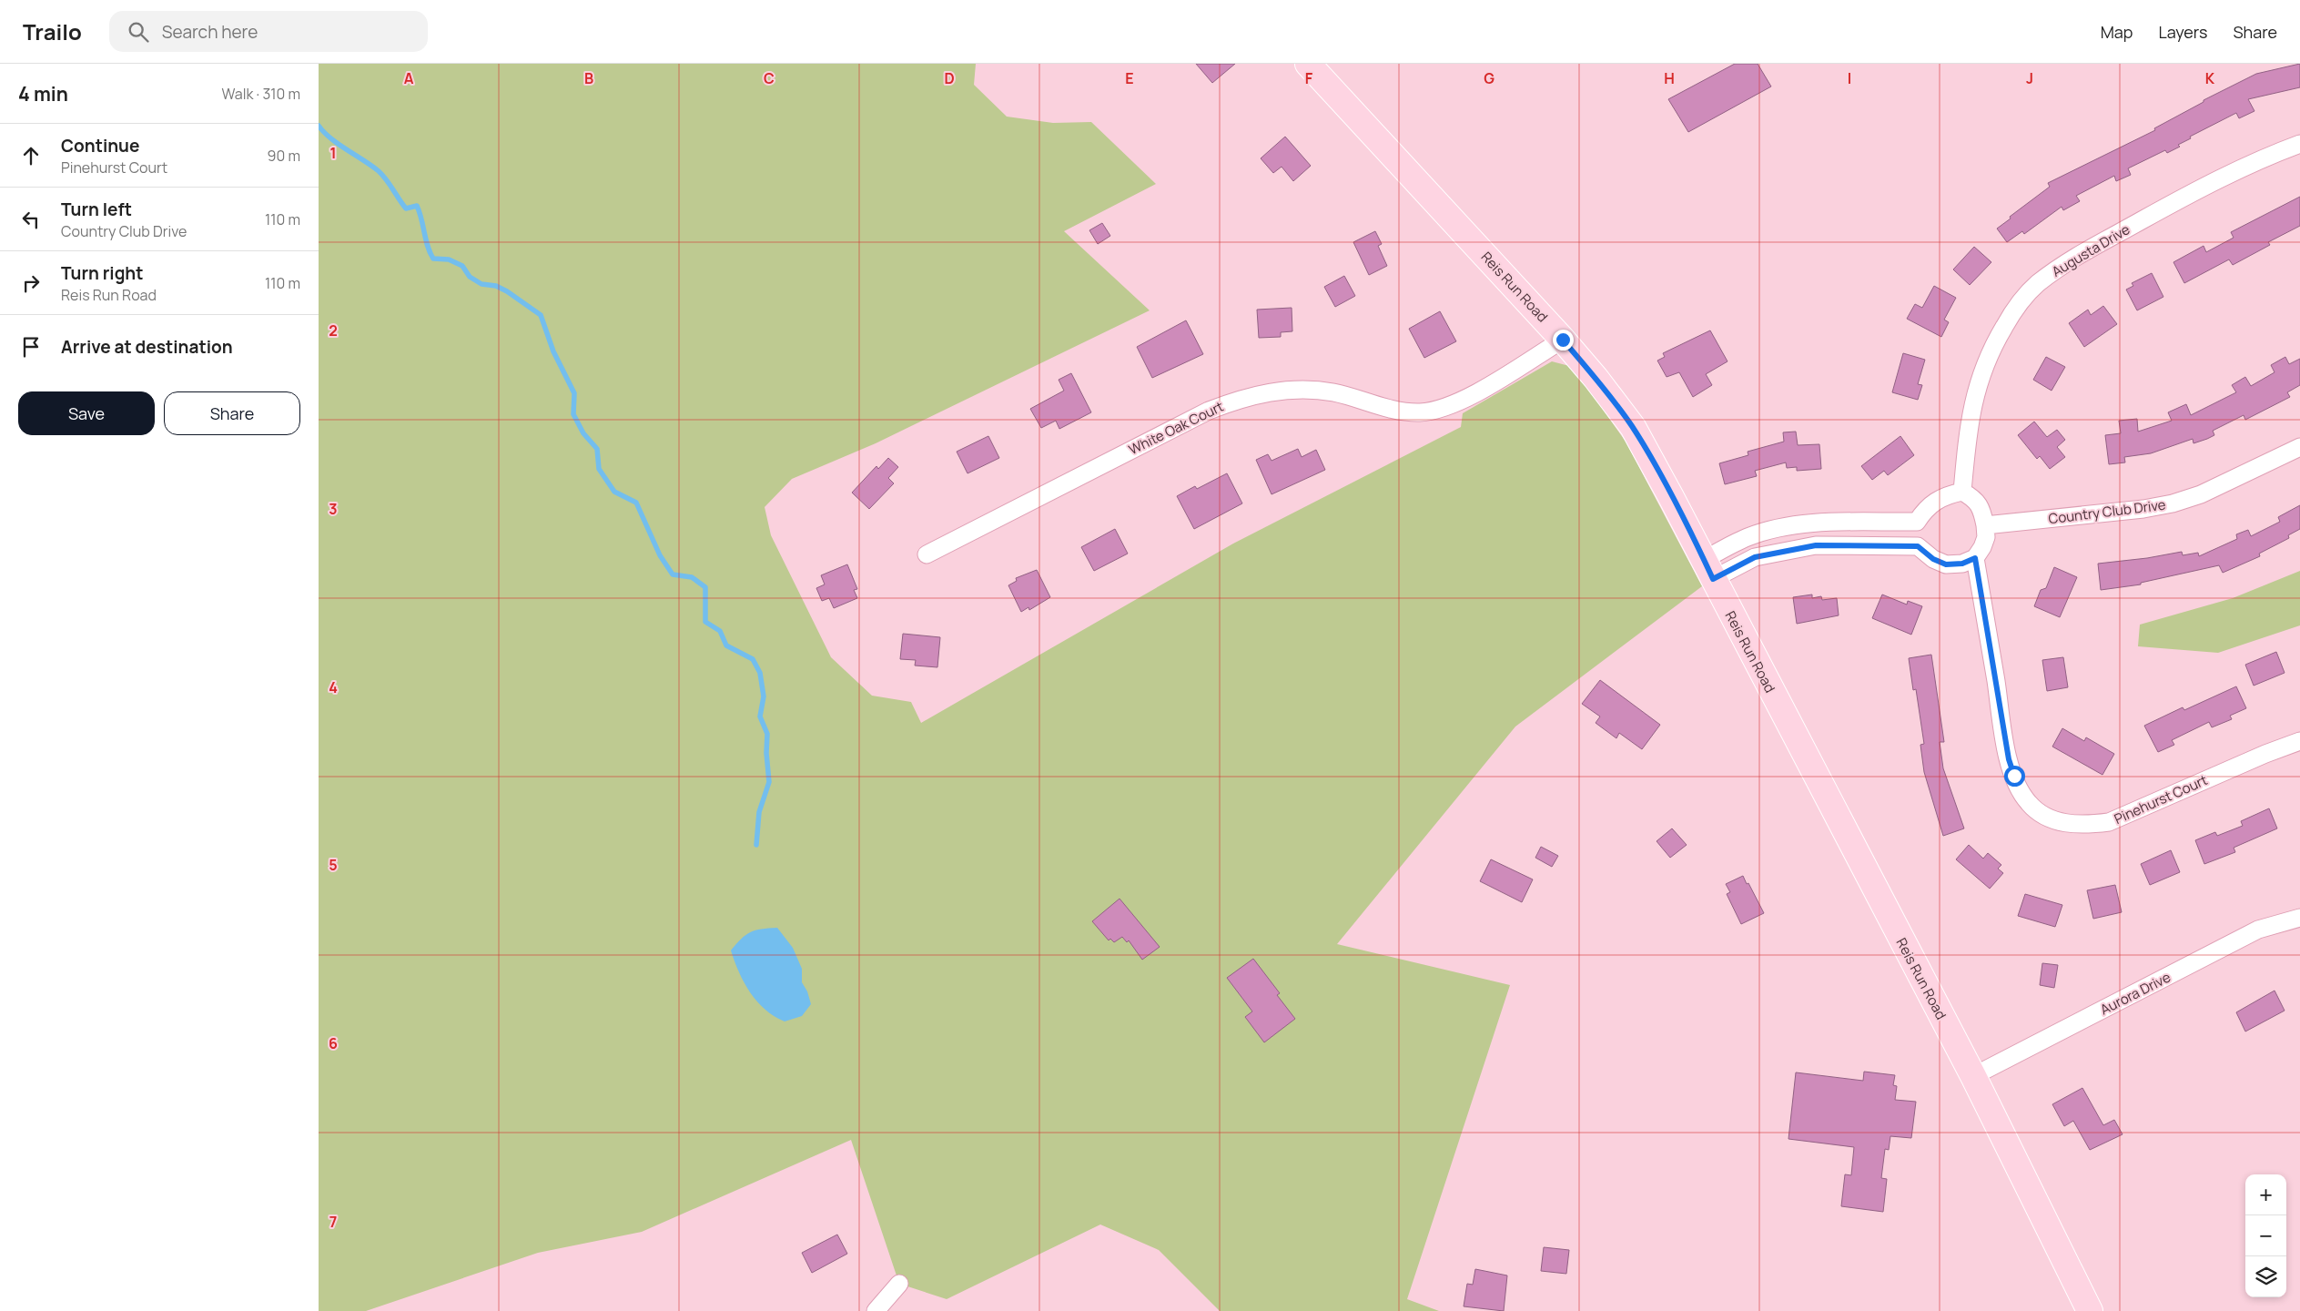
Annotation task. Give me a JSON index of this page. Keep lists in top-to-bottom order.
{
  "streets": {
    "main road": ["Reis Run Road"],
    "street": [
      "Augusta Drive",
      "White Oak Court",
      "Country Club Drive",
      "Pinehurst Court",
      "Aurora Drive"
    ]
  },
  "crossings": [
    ["Augusta Drive", "Country Club Drive"],
    ["Augusta Drive", "Pinehurst Court"],
    ["Reis Run Road", "White Oak Court"],
    ["Reis Run Road", "Aurora Drive"],
    ["Country Club Drive", "Pinehurst Court"]
  ],
  "page": {
    "header": "Trailo",
    "search": "Search here",
    "nav": ["Map", "Layers", "Share"],
    "heading": ["4 min", "Walk · 310 m"],
    "list": [
      ["Continue", "Pinehurst Court", "90 m"],
      ["Turn left", "Country Club Drive", "110 m"],
      ["Turn right", "Reis Run Road", "110 m"],
      "Arrive at destination"
    ],
    "buttons": ["Save", "Share"],
    "map_buttons": ["+", "−"]
  },
  "grid": {
    "columns": [
      "A",
      "B",
      "C",
      "D",
      "E",
      "F",
      "G",
      "H",
      "I",
      "J",
      "K"
    ],
    "rows": [
      "1",
      "2",
      "3",
      "4",
      "5",
      "6",
      "7"
    ]
  }
}
